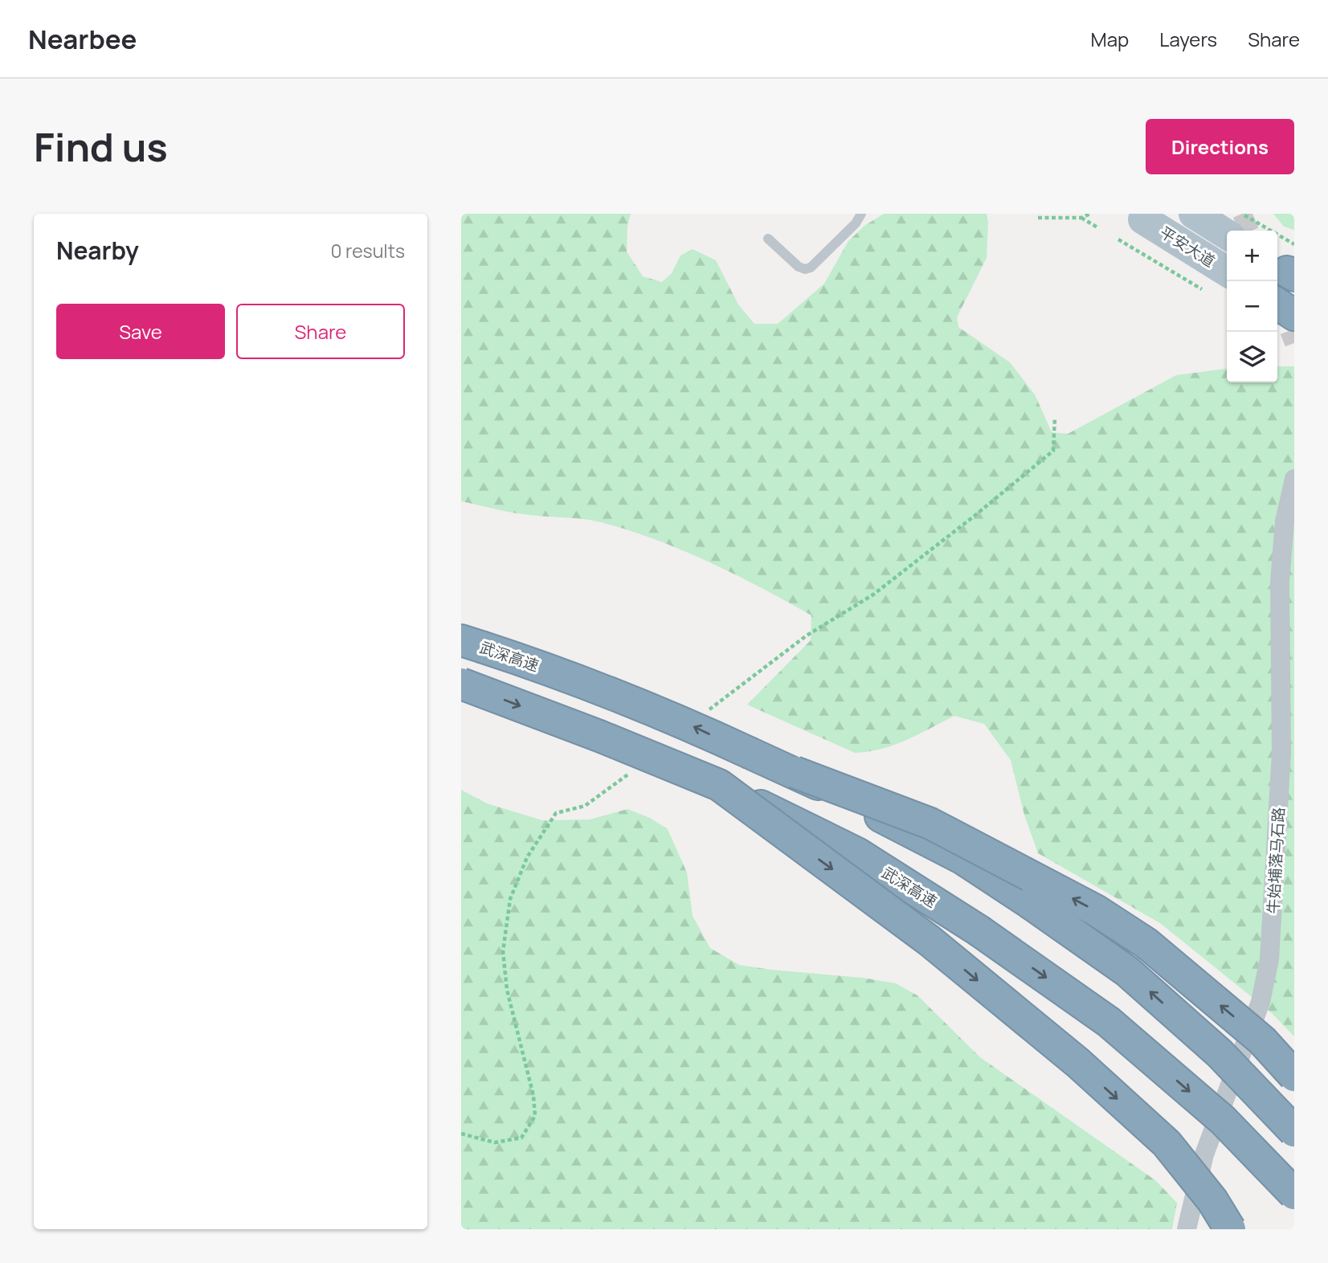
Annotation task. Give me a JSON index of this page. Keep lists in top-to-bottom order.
{
  "streets": {
    "highway": ["武深高速"],
    "main road": ["平安大道"],
    "street": ["牛始埔落马石路"]
  },
  "page": {
    "header": "Nearbee",
    "nav": ["Map", "Layers", "Share"],
    "buttons": [
      "Directions",
      ["Save", "Share"]
    ],
    "title": "Find us",
    "heading": ["Nearby", "0 results"],
    "map_buttons": ["+", "−"]
  }
}
